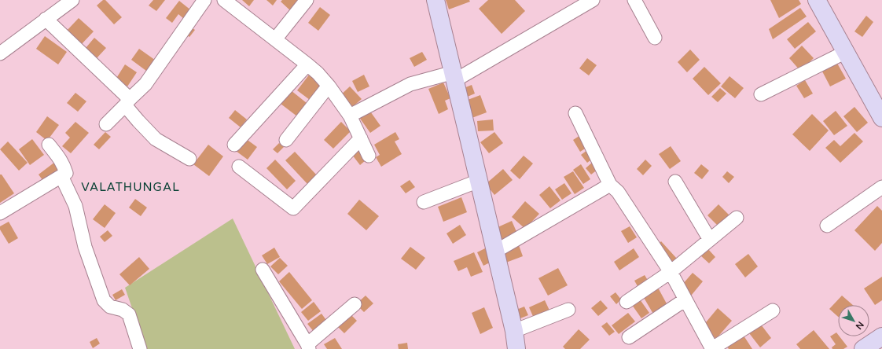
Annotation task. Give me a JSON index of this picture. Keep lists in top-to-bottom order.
{
  "districts": ["VALATHUNGAL"],
  "north": "bottom right"
}
